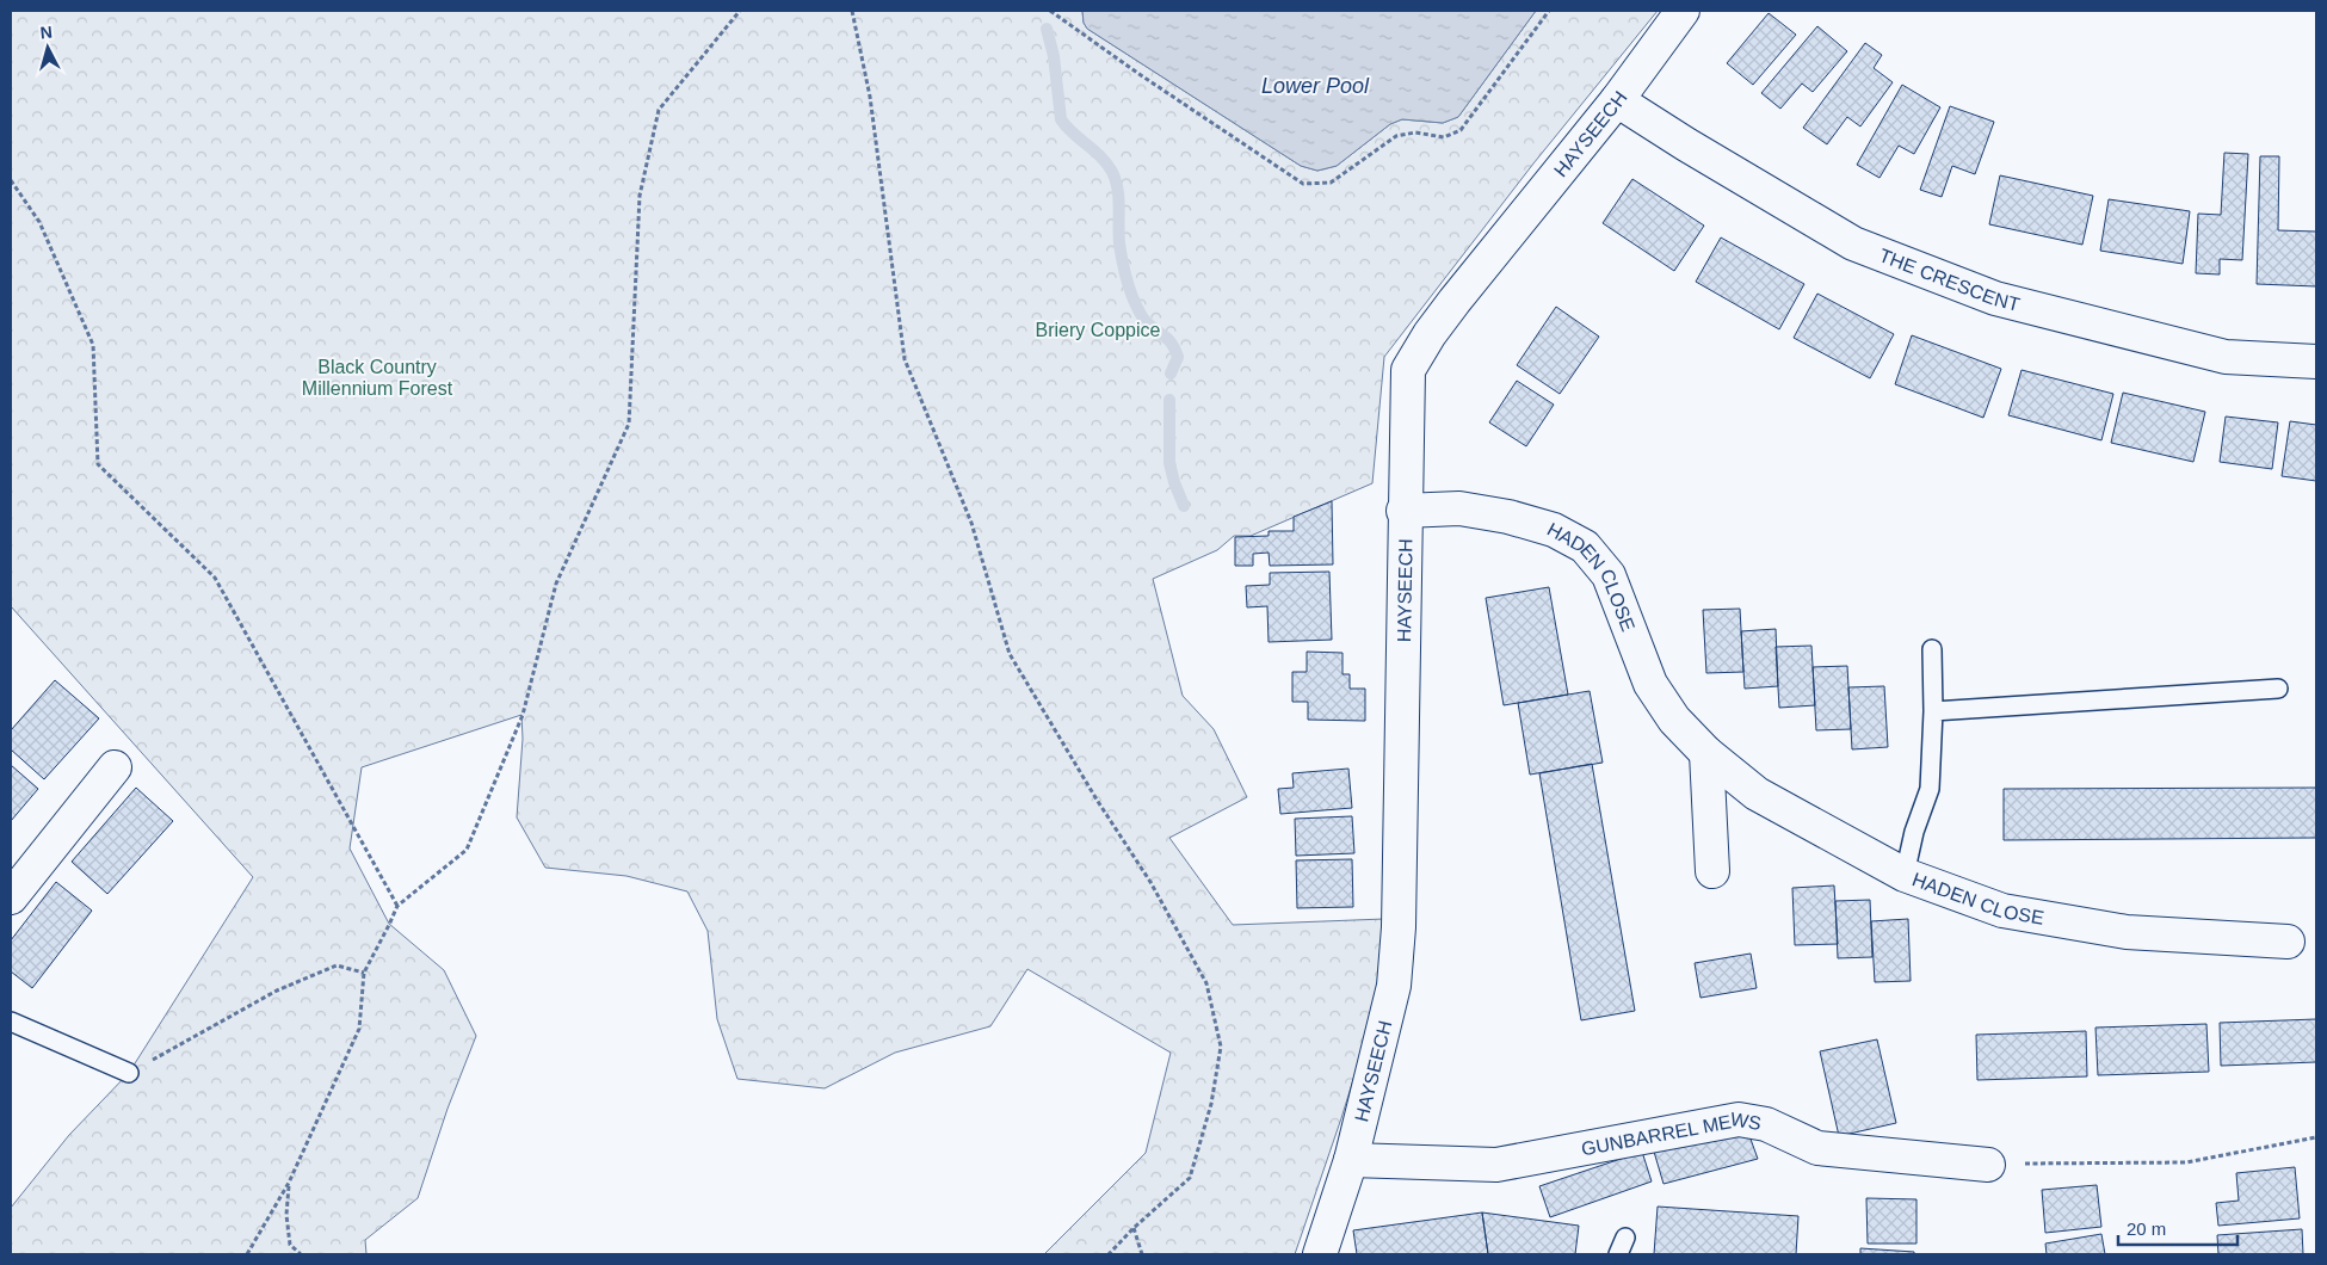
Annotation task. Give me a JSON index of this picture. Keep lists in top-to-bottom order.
{
  "streets": {
    "street": [
      "HAYSEECH",
      "THE CRESCENT",
      "HADEN CLOSE",
      "GUNBARREL MEWS"
    ]
  },
  "crossings": [
    ["HAYSEECH", "THE CRESCENT"],
    ["HAYSEECH", "HADEN CLOSE"],
    ["HAYSEECH", "GUNBARREL MEWS"]
  ],
  "water": ["Lower Pool"],
  "parks": ["Briery Coppice", "Black Country Millennium Forest"],
  "scale_bar": "20 m",
  "north": "top"
}
